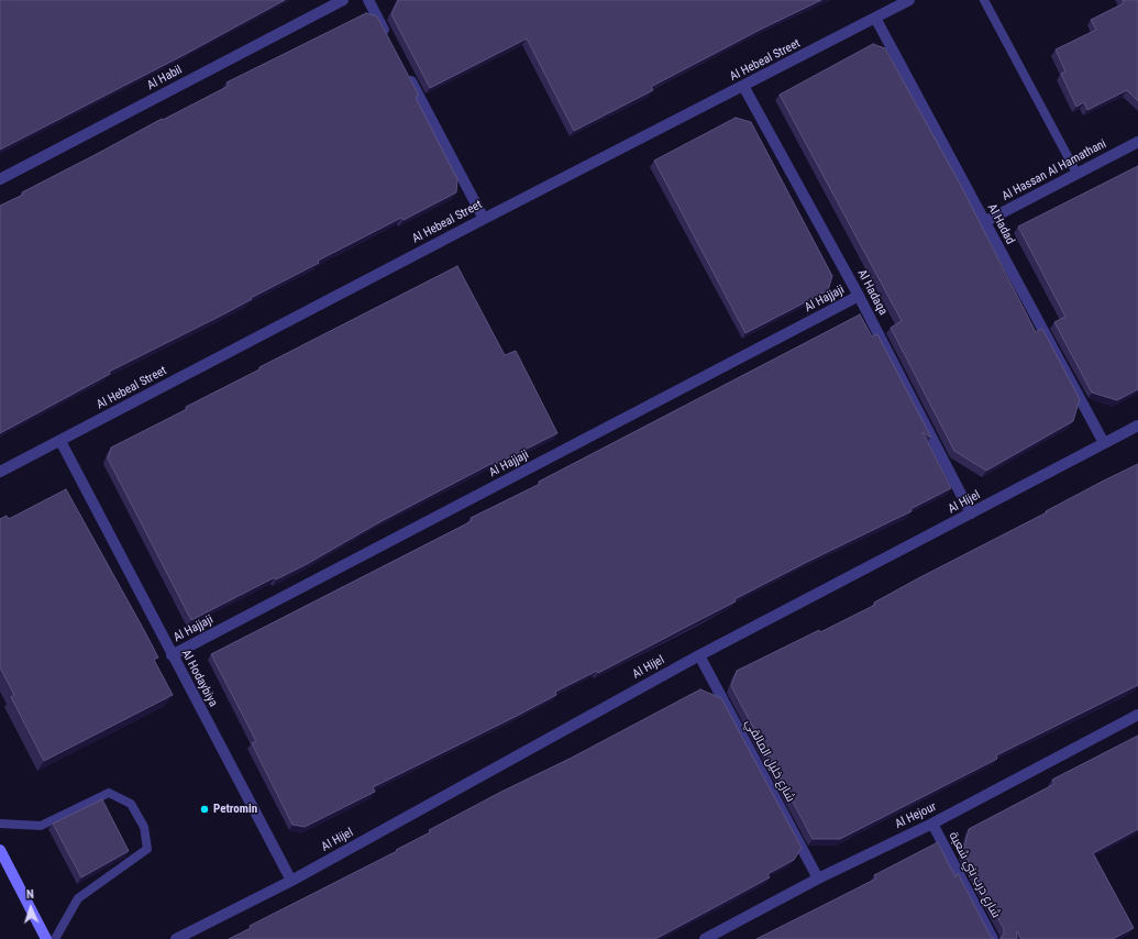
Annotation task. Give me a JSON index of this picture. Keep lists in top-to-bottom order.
{
  "streets": {
    "street": [
      "Al Hebeal Street",
      "Al Habil",
      "Al Hassan Al Hamathani",
      "Al Hadad",
      "Al Hadaqa",
      "Al Hajjaji",
      "Al Hijel",
      "Al Hodaybiya",
      "شارع خليل المالقي",
      "Al Hejour",
      "شارع درب بني شعبة"
    ]
  },
  "crossings": [
    ["Al Hebeal Street", "Al Hadad"],
    ["Al Hebeal Street", "Al Hadaqa"],
    ["Al Hebeal Street", "Al Hodaybiya"],
    ["Al Hassan Al Hamathani", "Al Hadad"],
    ["Al Hadad", "Al Hijel"],
    ["Al Hadaqa", "Al Hajjaji"],
    ["Al Hadaqa", "Al Hijel"],
    ["Al Hajjaji", "Al Hodaybiya"],
    ["Al Hijel", "Al Hodaybiya"],
    ["Al Hijel", "شارع خليل المالقي"],
    ["شارع خليل المالقي", "Al Hejour"],
    ["Al Hejour", "شارع درب بني شعبة"]
  ],
  "places": ["Petromin"],
  "north": "top"
}
